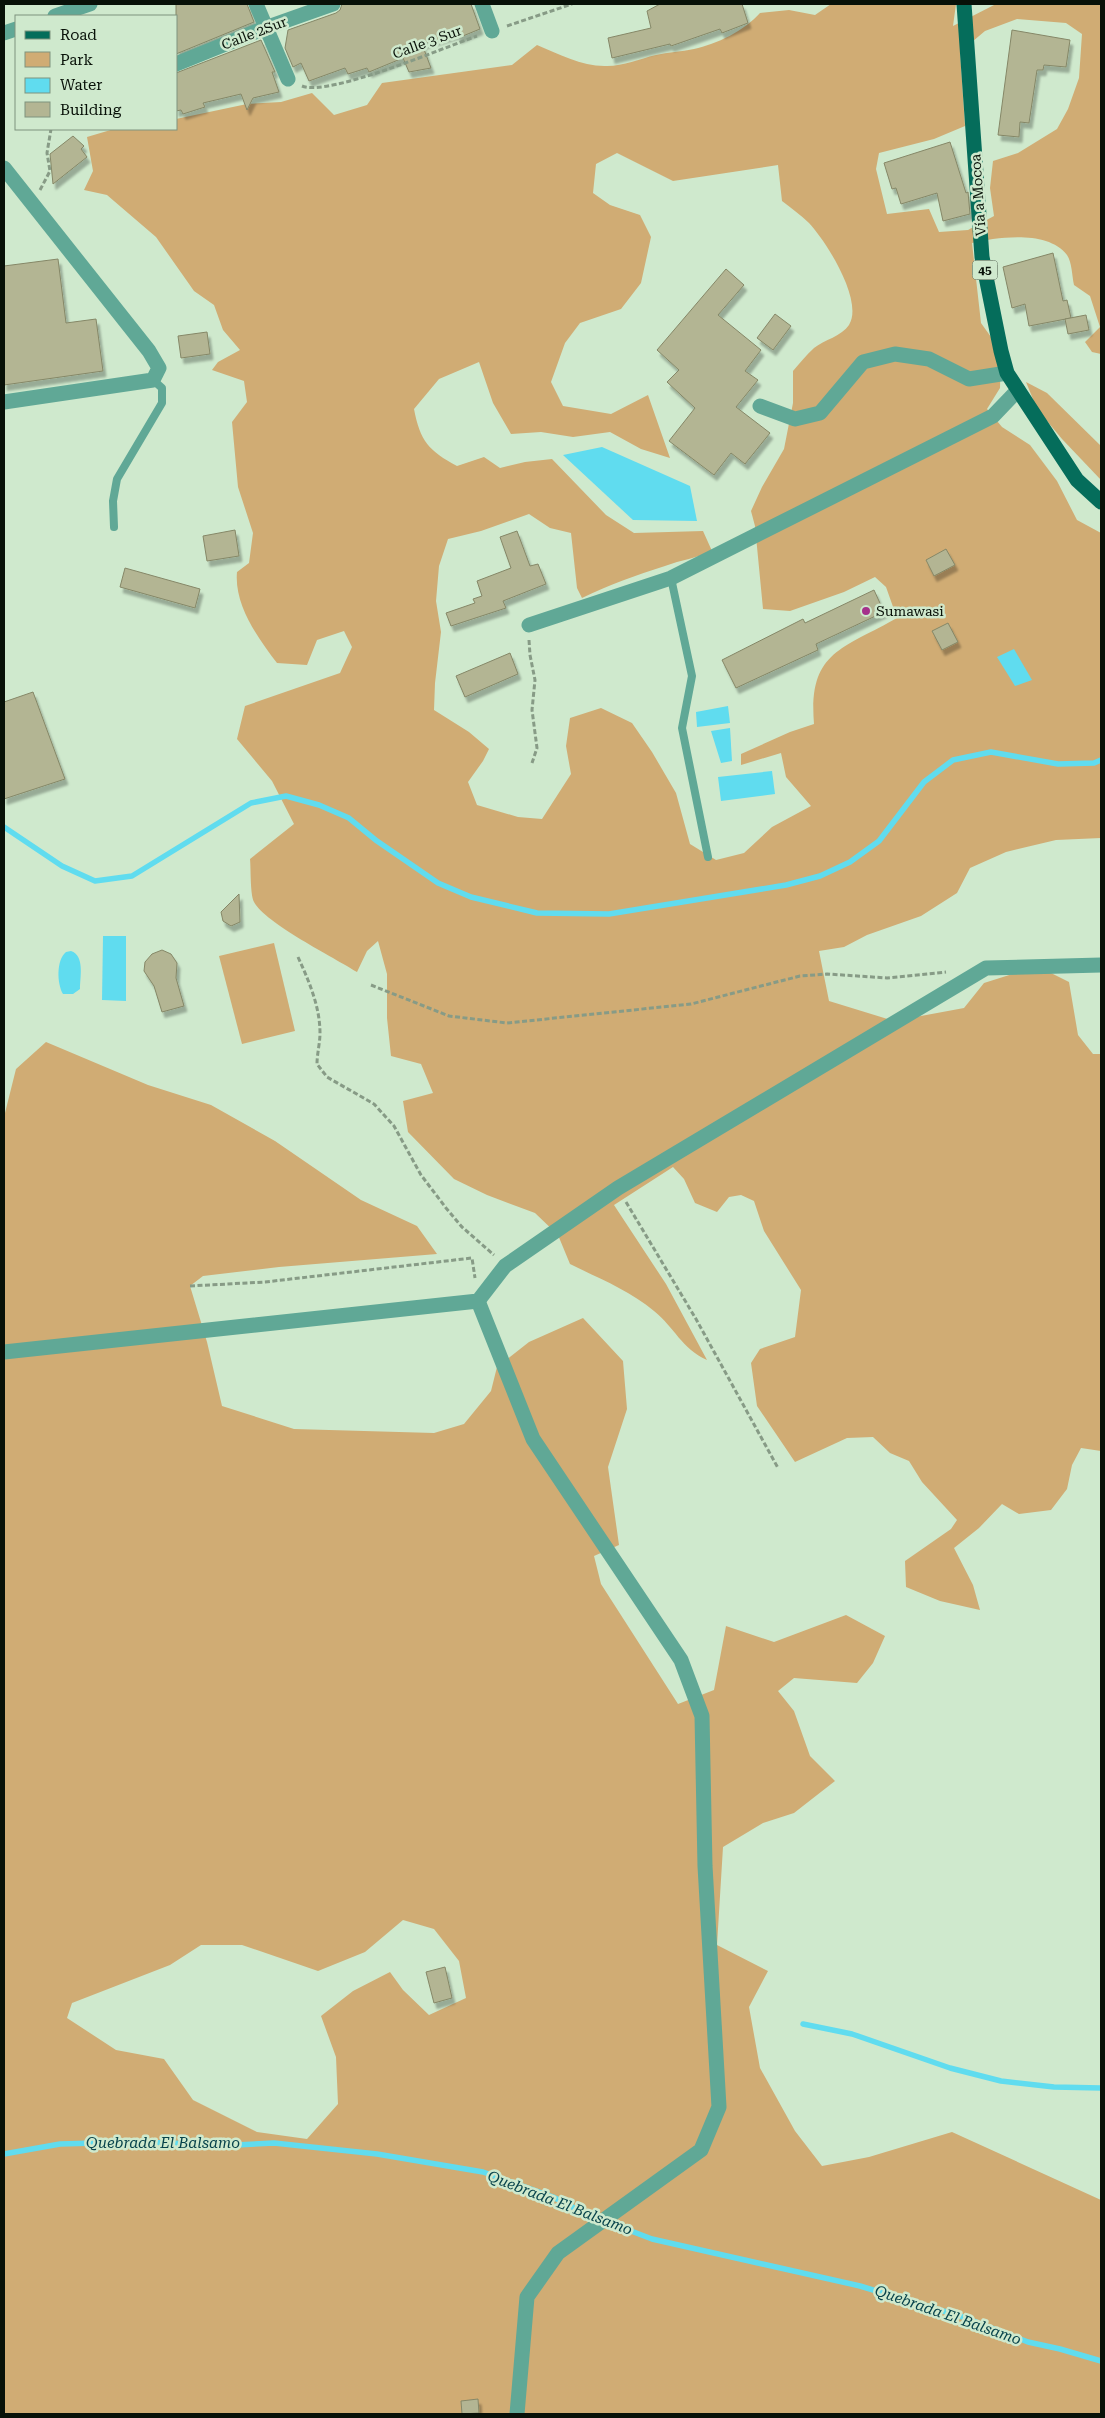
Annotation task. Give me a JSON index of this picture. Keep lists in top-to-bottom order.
{
  "streets": {
    "main road": ["Vía a Mocoa", "45"],
    "street": ["Calle 2Sur"],
    "path": ["Calle 3 Sur"]
  },
  "water": ["Quebrada El Balsamo"],
  "places": ["Sumawasi"],
  "legend": [
    "Road",
    "Park",
    "Water",
    "Building"
  ]
}
